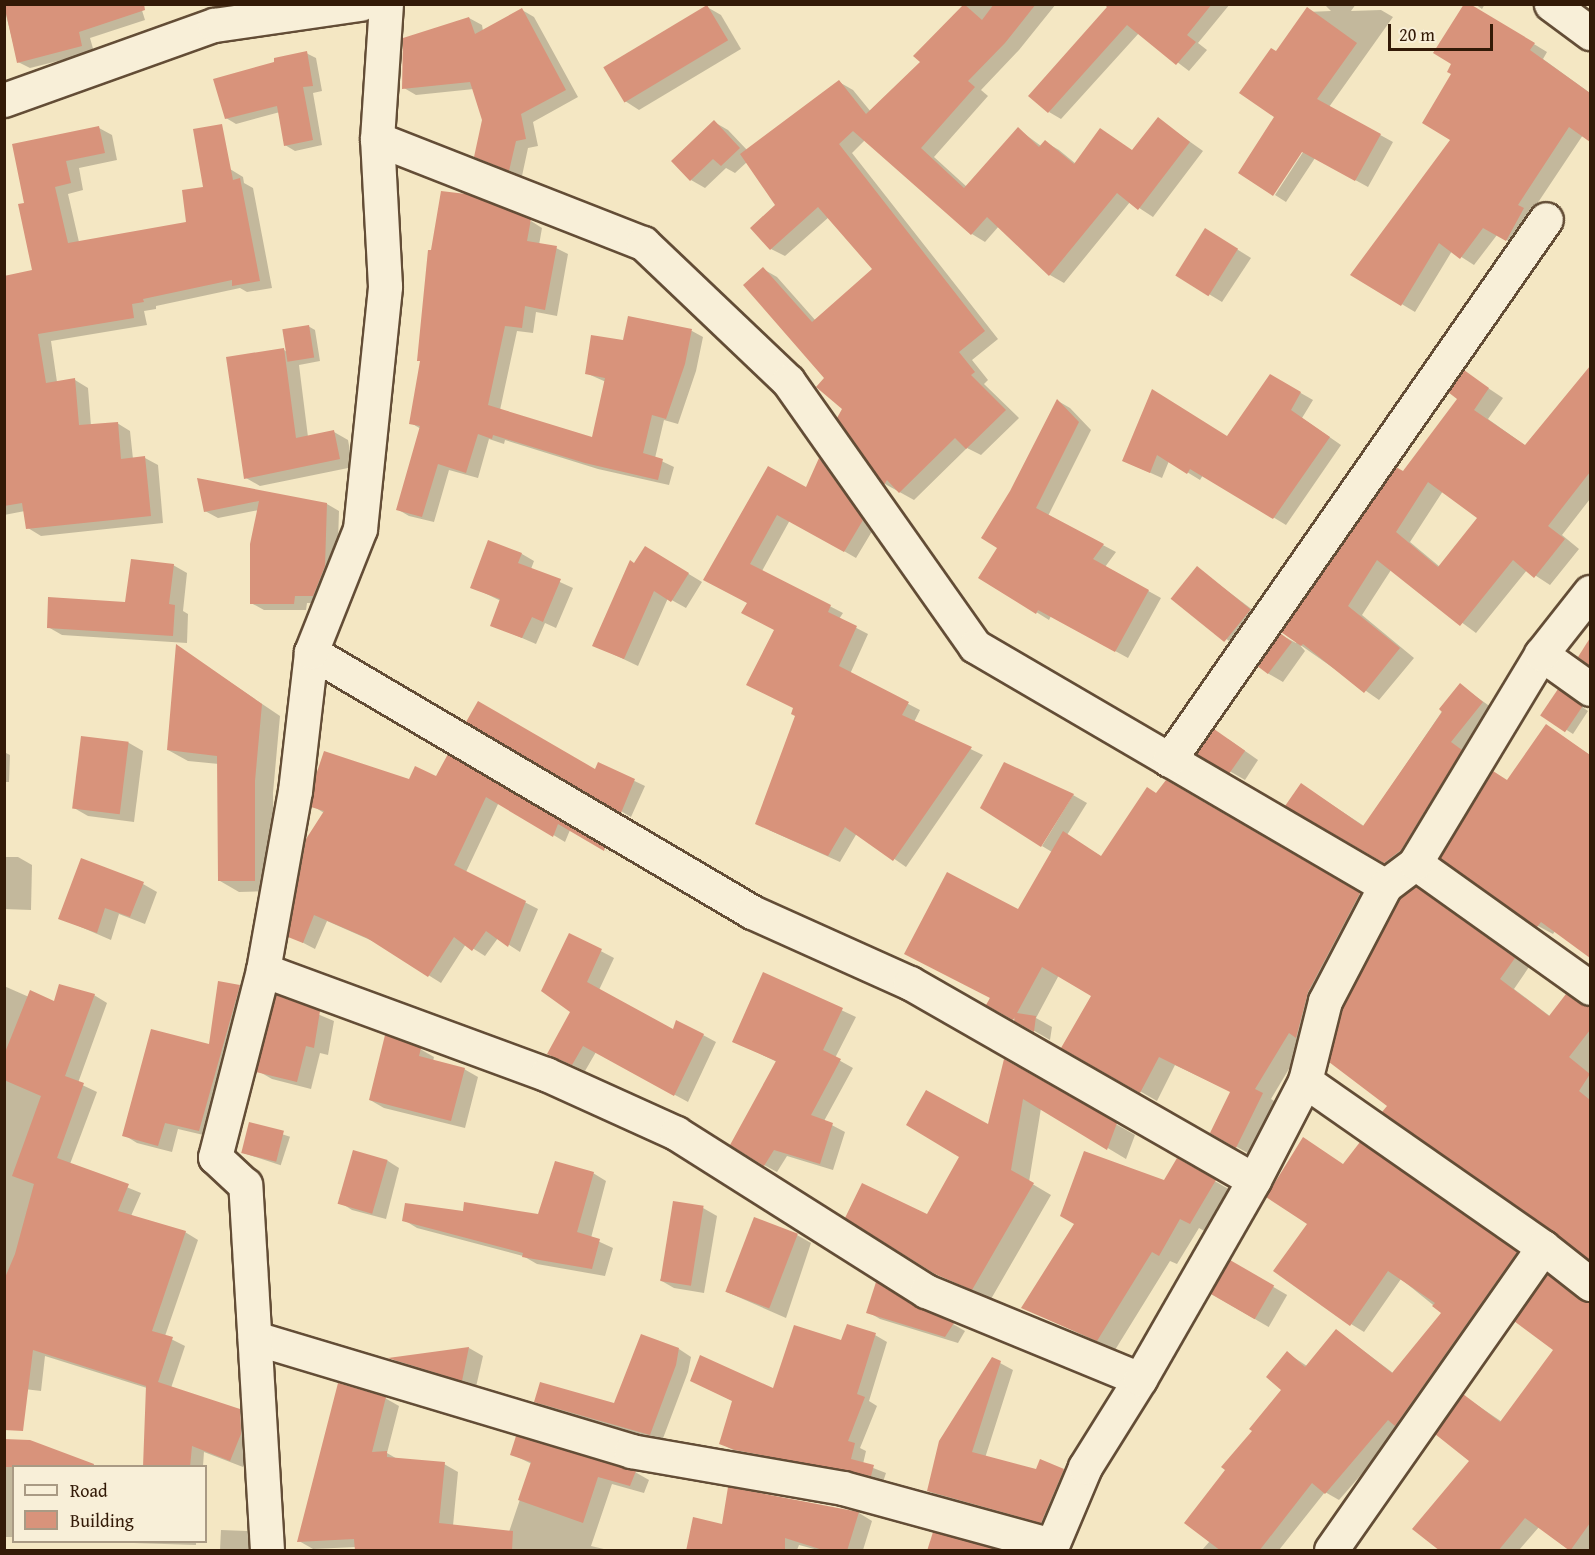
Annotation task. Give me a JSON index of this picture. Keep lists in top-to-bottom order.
{
  "legend": ["Road", "Building"],
  "scale_bar": "20 m"
}
